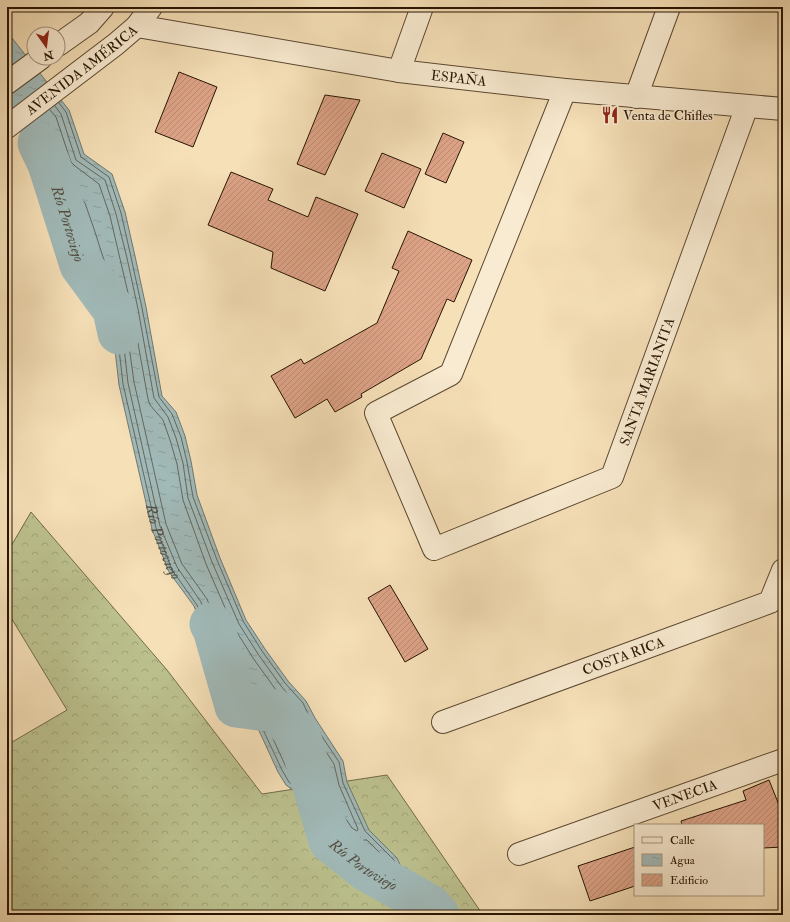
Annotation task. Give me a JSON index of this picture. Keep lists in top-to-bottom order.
{
  "streets": {
    "street": [
      "AVENIDA AMÉRICA",
      "ESPAÑA",
      "SANTA MARIANITA",
      "COSTA RICA",
      "VENECIA"
    ]
  },
  "crossings": [
    ["AVENIDA AMÉRICA", "ESPAÑA"],
    ["ESPAÑA", "SANTA MARIANITA"]
  ],
  "water": ["Río Portoviejo"],
  "places": {
    "restaurant": ["Venta de Chifles"]
  },
  "legend": ["Calle", "Agua", "Edificio"],
  "north": "bottom"
}
